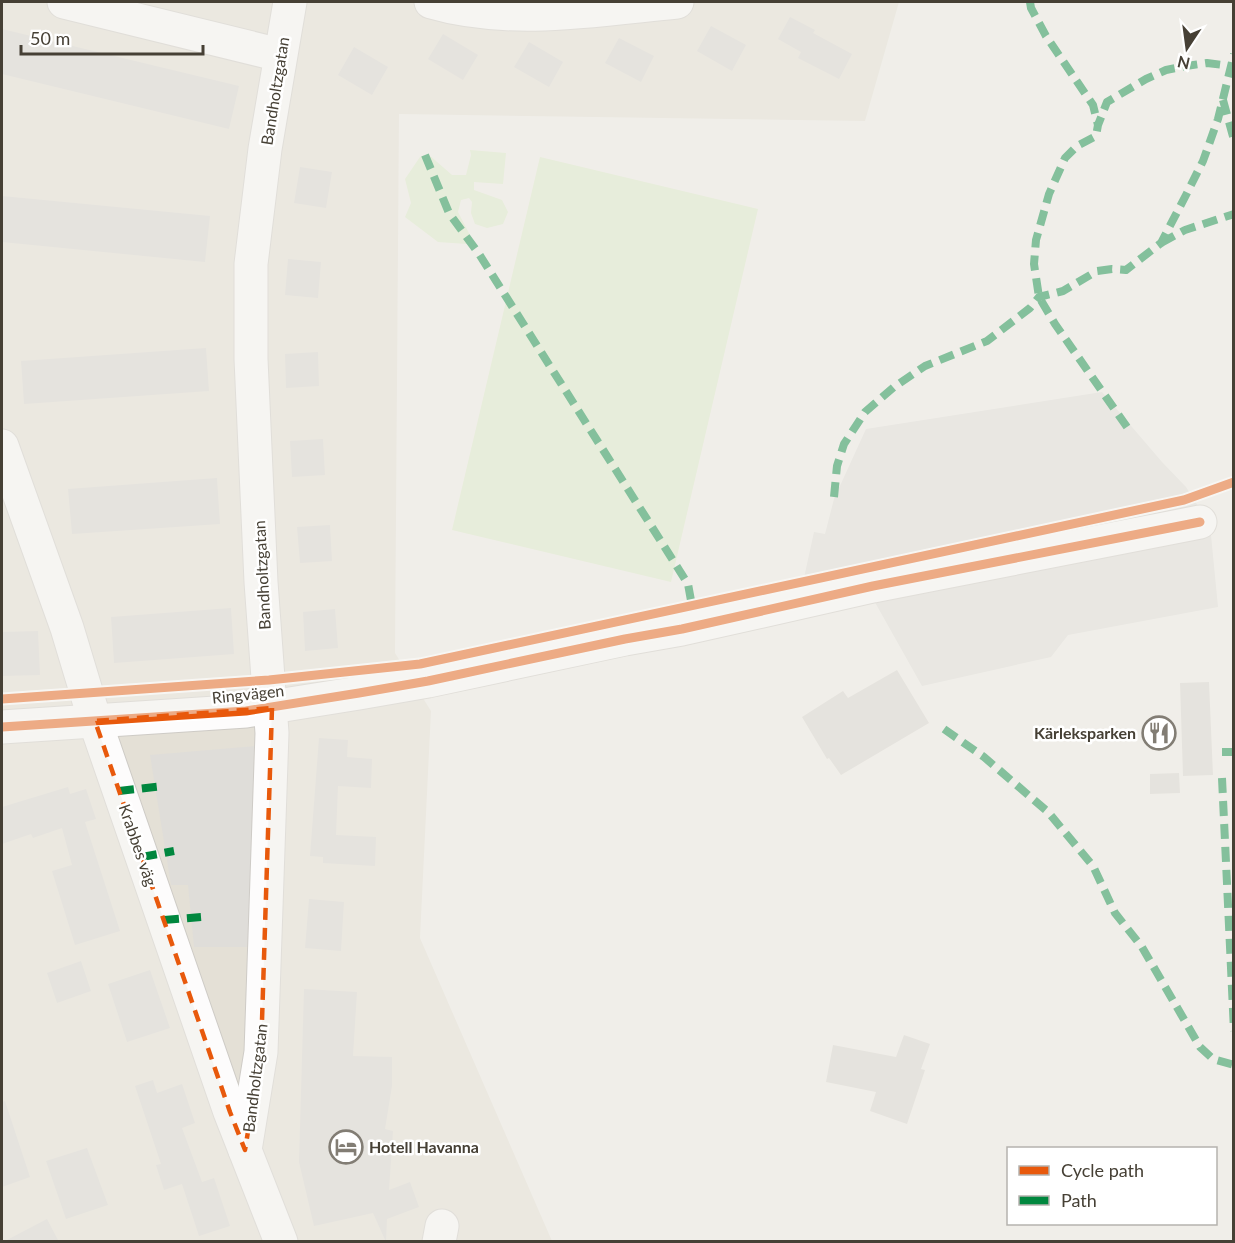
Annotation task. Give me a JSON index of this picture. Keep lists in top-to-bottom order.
{
  "streets": {
    "street": ["Bandholtzgatan", "Ringvägen", "Krabbes väg"]
  },
  "crossings": [
    ["Bandholtzgatan", "Ringvägen"],
    ["Bandholtzgatan", "Krabbes väg"],
    ["Ringvägen", "Krabbes väg"]
  ],
  "places": {
    "restaurant": ["Kärleksparken"],
    "hotel": ["Hotell Havanna"]
  },
  "legend": ["Cycle path", "Path"],
  "scale_bar": "50 m",
  "north": "bottom"
}
